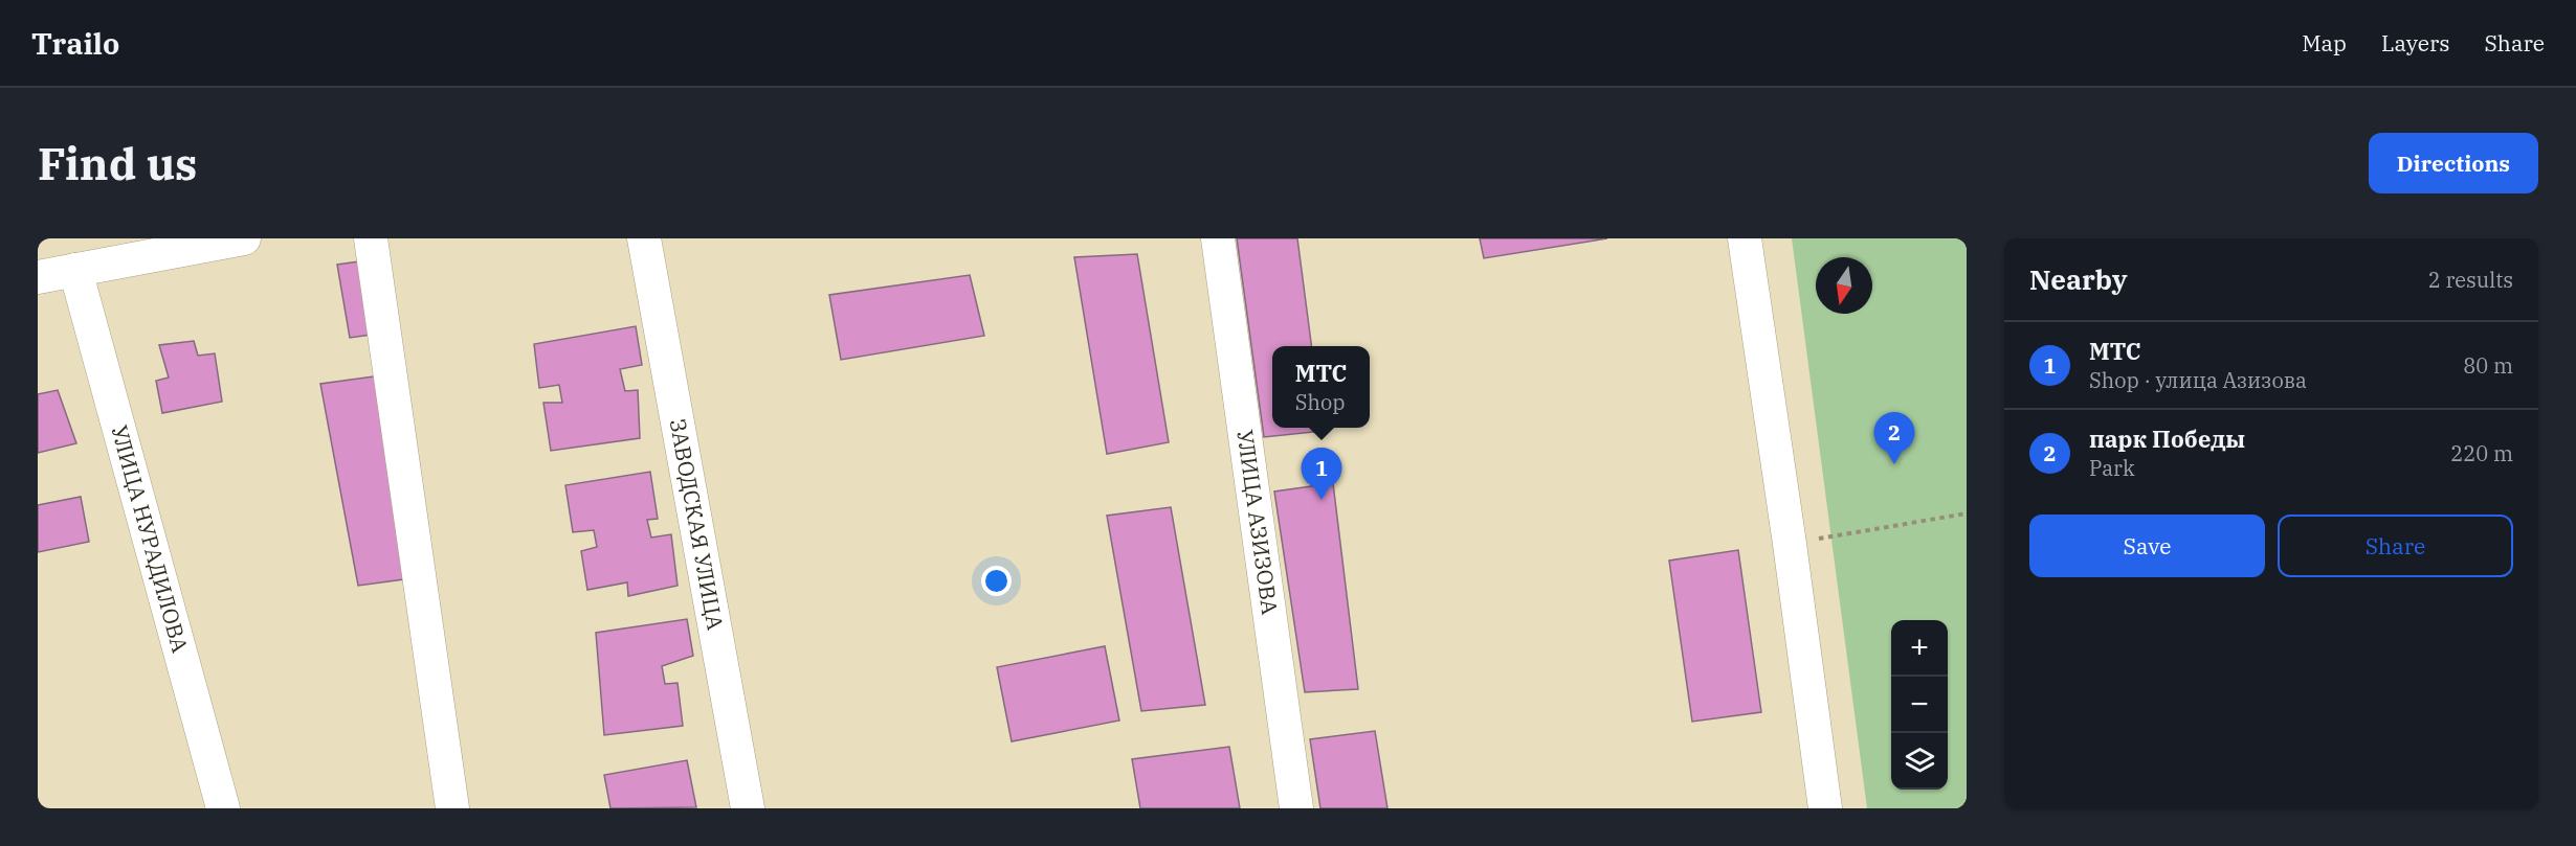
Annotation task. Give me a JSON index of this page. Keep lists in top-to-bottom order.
{
  "streets": {
    "street": ["ЗАВОДСКАЯ УЛИЦА", "УЛИЦА АЗИЗОВА", "УЛИЦА НУРАДИЛОВА"]
  },
  "north": "bottom",
  "page": {
    "header": "Trailo",
    "nav": ["Map", "Layers", "Share"],
    "buttons": [
      "Directions",
      ["Save", "Share"]
    ],
    "title": "Find us",
    "heading": ["Nearby", "2 results"],
    "list": [
      {
        "mark": "1",
        "name": "МТС",
        "note": "Shop · улица Азизова",
        "value": "80 m"
      },
      {
        "mark": "2",
        "name": "парк Победы",
        "note": "Park",
        "value": "220 m"
      }
    ],
    "popup": ["МТС", "Shop"],
    "pins": ["2", "1"],
    "map_buttons": ["+", "−"]
  }
}
